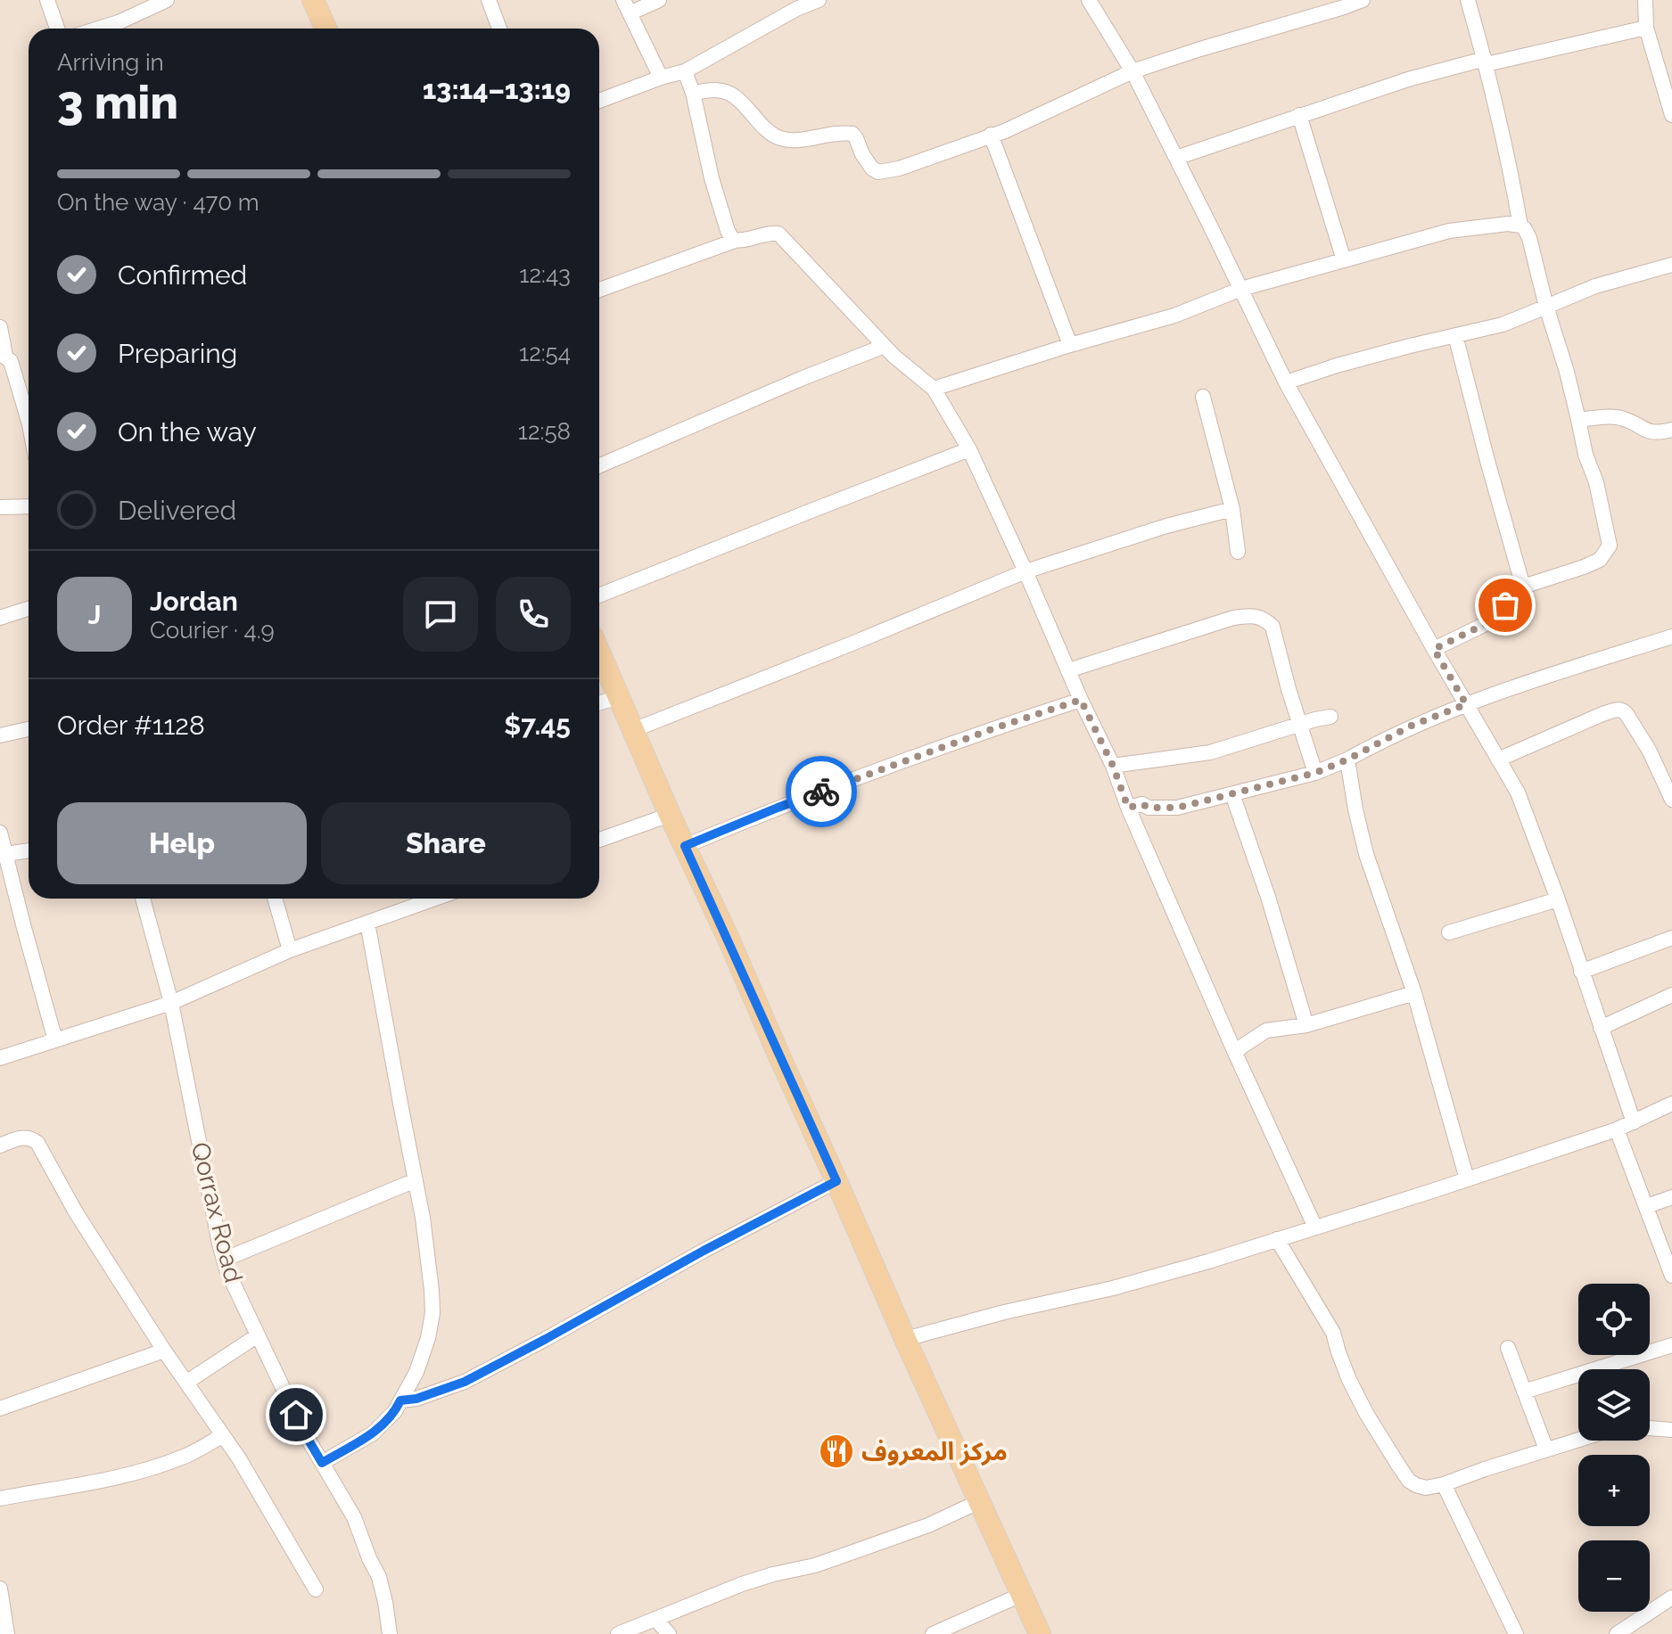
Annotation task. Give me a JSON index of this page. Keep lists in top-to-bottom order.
{
  "streets": {
    "street": ["Qorrax Road"]
  },
  "places": {
    "restaurant": ["مركز المعروف"]
  },
  "page": {
    "heading": ["3 min", "Arriving in", "13:14–13:19"],
    "panel": [
      "Jordan",
      "Courier · 4.9",
      "Order #1128",
      "$7.45"
    ],
    "bar": "On the way · 470 m",
    "list": [
      ["Confirmed", "12:43"],
      ["Preparing", "12:54"],
      ["On the way", "12:58"],
      "Delivered"
    ],
    "round": "J",
    "buttons": ["Help", "Share"],
    "map_buttons": ["+", "−"]
  }
}
